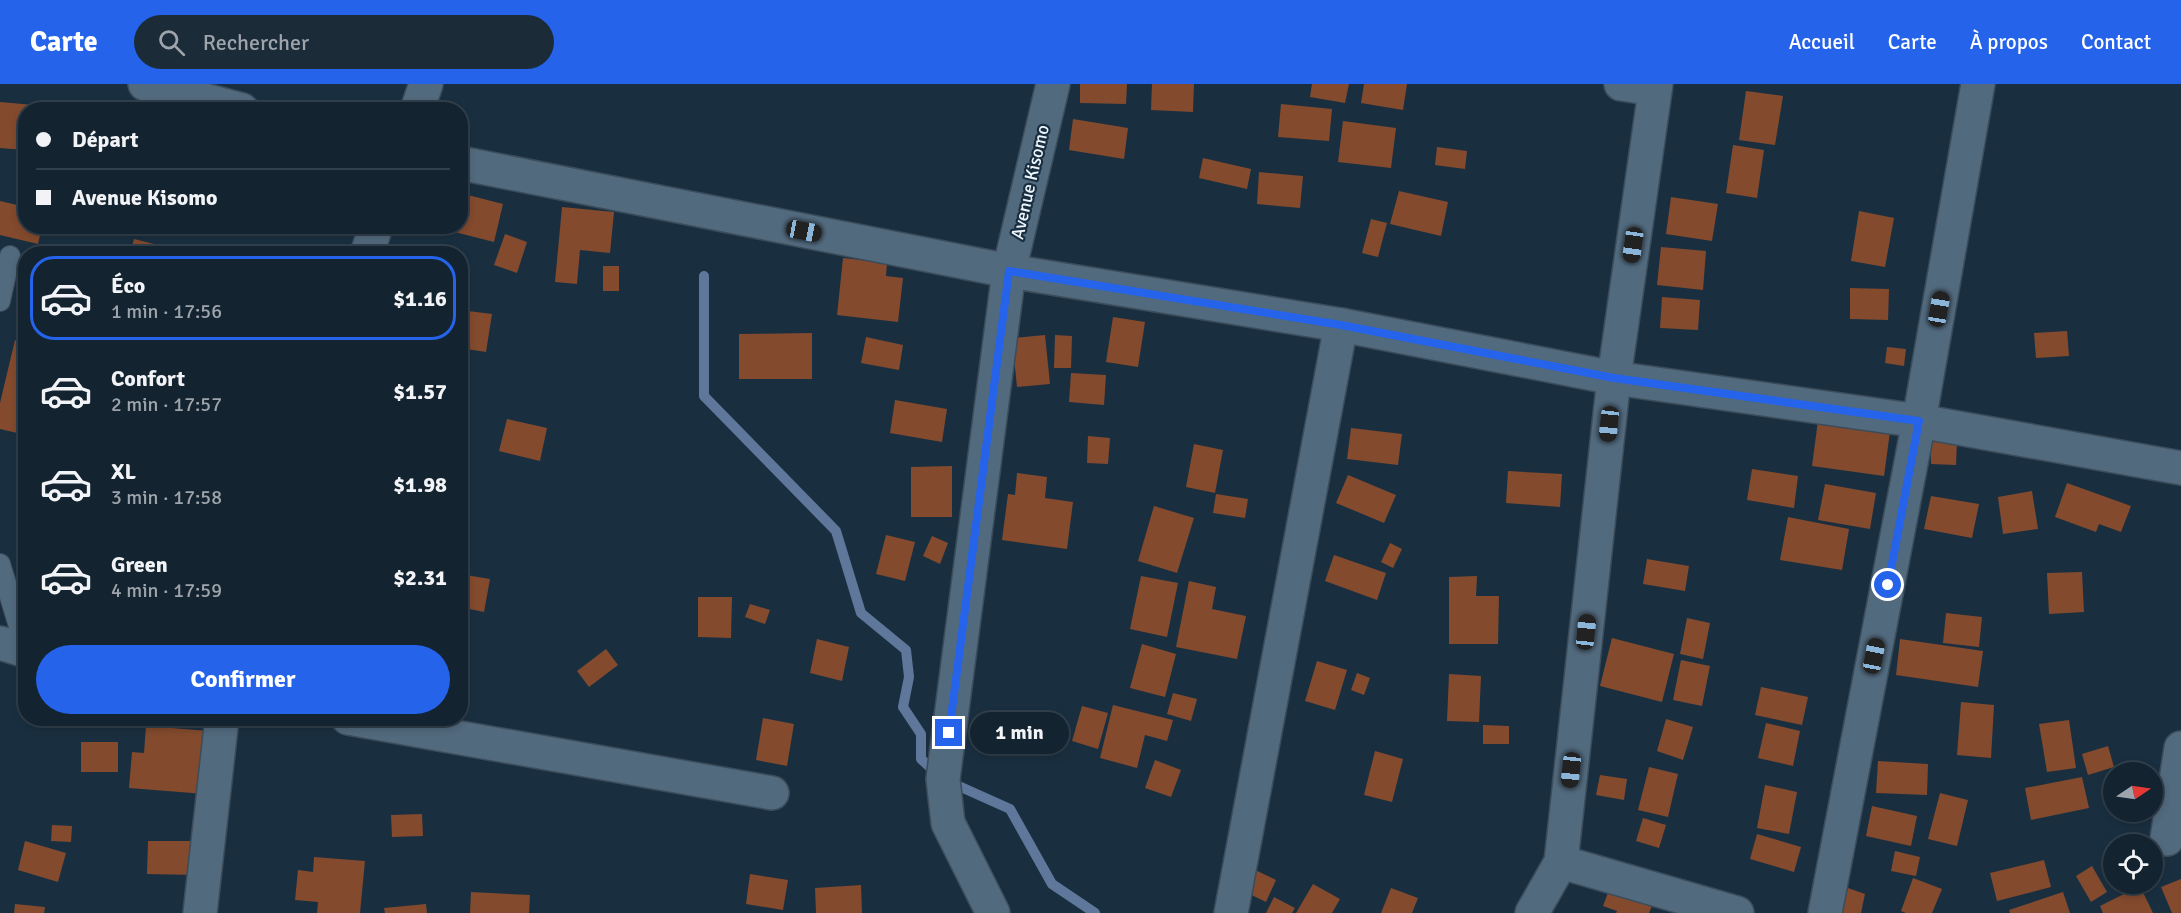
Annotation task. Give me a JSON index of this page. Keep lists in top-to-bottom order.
{
  "streets": {
    "street": ["Avenue Kisomo"]
  },
  "north": "right",
  "page": {
    "header": "Carte",
    "search": "Rechercher",
    "nav": [
      "Accueil",
      "Carte",
      "À propos",
      "Contact"
    ],
    "banner": ["Départ", "Avenue Kisomo"],
    "list": [
      {
        "name": "Éco",
        "note": "1 min · 17:56",
        "value": "$1.16"
      },
      {
        "name": "Confort",
        "note": "2 min · 17:57",
        "value": "$1.57"
      },
      {
        "name": "XL",
        "note": "3 min · 17:58",
        "value": "$1.98"
      },
      {
        "name": "Green",
        "note": "4 min · 17:59",
        "value": "$2.31"
      }
    ],
    "buttons": "Confirmer",
    "bubble": "1 min"
  }
}
